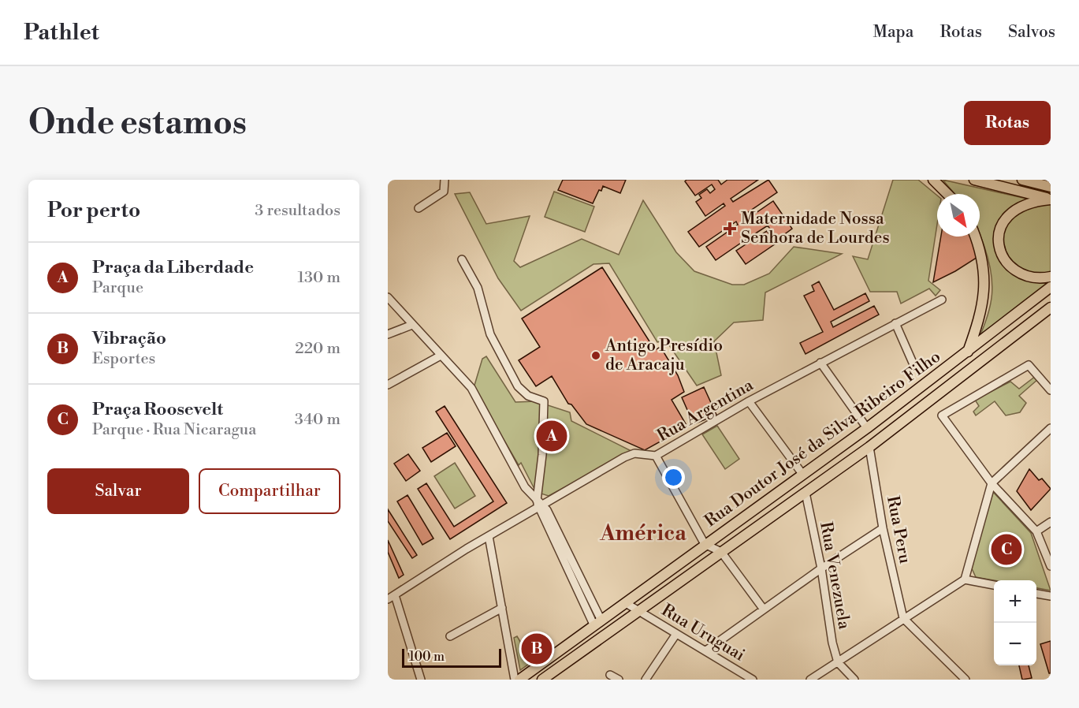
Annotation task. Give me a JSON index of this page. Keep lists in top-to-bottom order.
{
  "streets": {
    "main road": ["Rua Doutor José da Silva Ribeiro Filho"],
    "street": [
      "Rua Argentina",
      "Rua Peru",
      "Rua Venezuela",
      "Rua Uruguai"
    ]
  },
  "crossings": [
    ["Rua Doutor José da Silva Ribeiro Filho", "Rua Peru"],
    ["Rua Doutor José da Silva Ribeiro Filho", "Rua Venezuela"],
    ["Rua Doutor José da Silva Ribeiro Filho", "Rua Uruguai"]
  ],
  "districts": ["América"],
  "places": {
    "health": ["Maternidade Nossa Senhora de Lourdes"],
    "other": ["Antigo Presídio de Aracaju"]
  },
  "scale_bar": "100 m",
  "north": "bottom right",
  "page": {
    "header": "Pathlet",
    "nav": ["Mapa", "Rotas", "Salvos"],
    "buttons": [
      "Rotas",
      ["Salvar", "Compartilhar"]
    ],
    "title": "Onde estamos",
    "heading": ["Por perto", "3 resultados"],
    "list": [
      {
        "mark": "A",
        "name": "Praça da Liberdade",
        "note": "Parque",
        "value": "130 m"
      },
      {
        "mark": "B",
        "name": "Vibração",
        "note": "Esportes",
        "value": "220 m"
      },
      {
        "mark": "C",
        "name": "Praça Roosevelt",
        "note": "Parque · Rua Nicaragua",
        "value": "340 m"
      }
    ],
    "pins": ["A", "C", "B"],
    "map_buttons": ["+", "−"],
    "scale": "100 m"
  }
}
